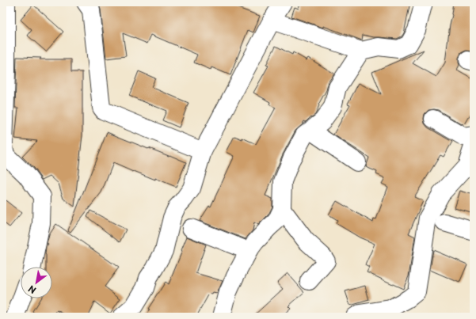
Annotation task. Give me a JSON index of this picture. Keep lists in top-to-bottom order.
{
  "north": "bottom left"
}
